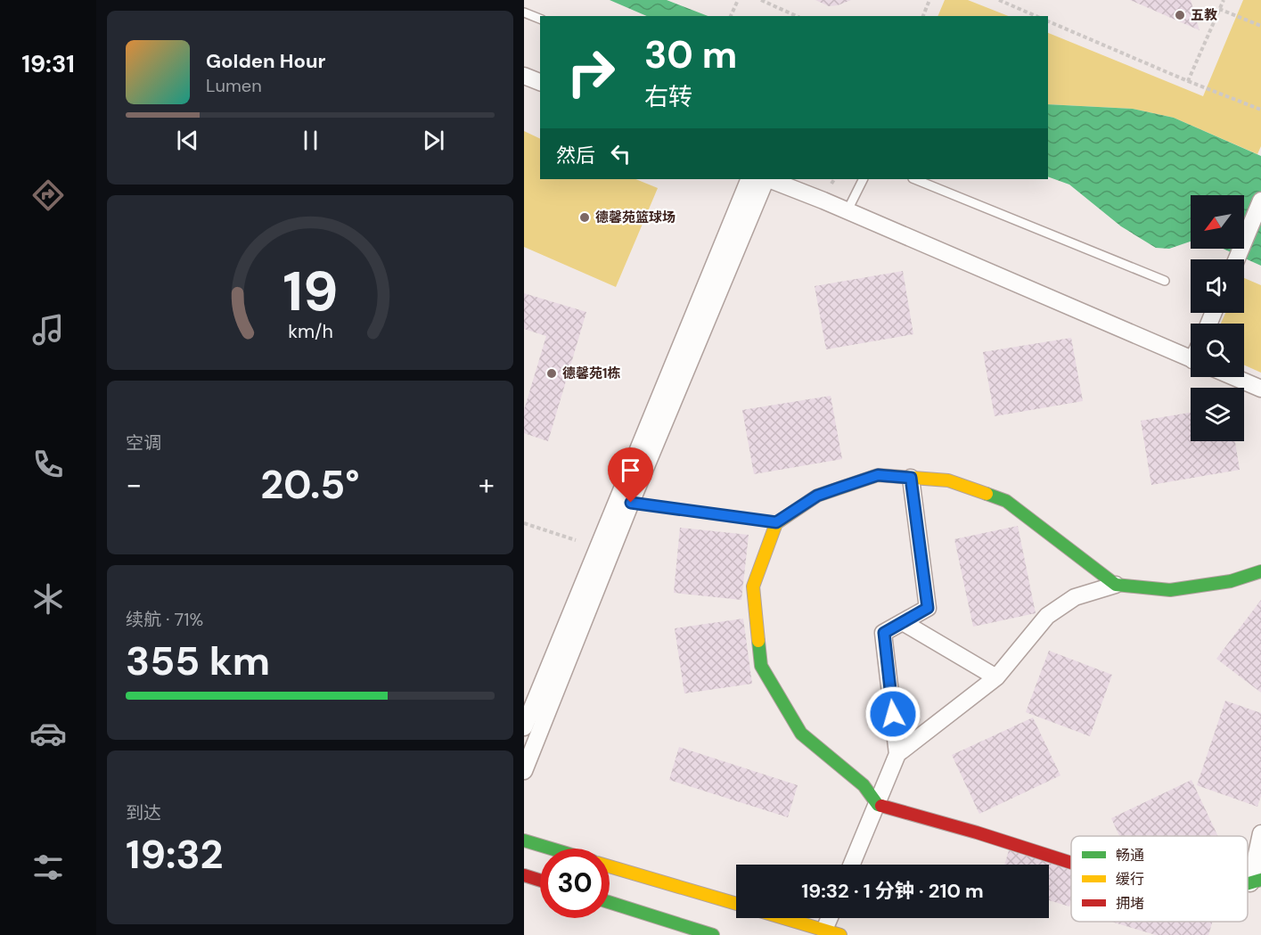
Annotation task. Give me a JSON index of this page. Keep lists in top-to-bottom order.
{
  "places": ["五教", "德馨苑篮球场", "德馨苑1栋"],
  "legend": ["畅通", "缓行", "拥堵"],
  "north": "bottom left",
  "page": {
    "tabs": "19:31",
    "turn": ["30 m", "右转"],
    "song": ["Golden Hour", "Lumen"],
    "then": "然后",
    "tile": [
      "空调",
      ["续航 · 71%", "355 km"],
      ["到达", "19:32"]
    ],
    "heat": ["−", "20.5°", "+"],
    "limit": "30",
    "trip": "19:32 · 1 分钟 · 210 m",
    "gauge": ["19", "km/h"]
  }
}
